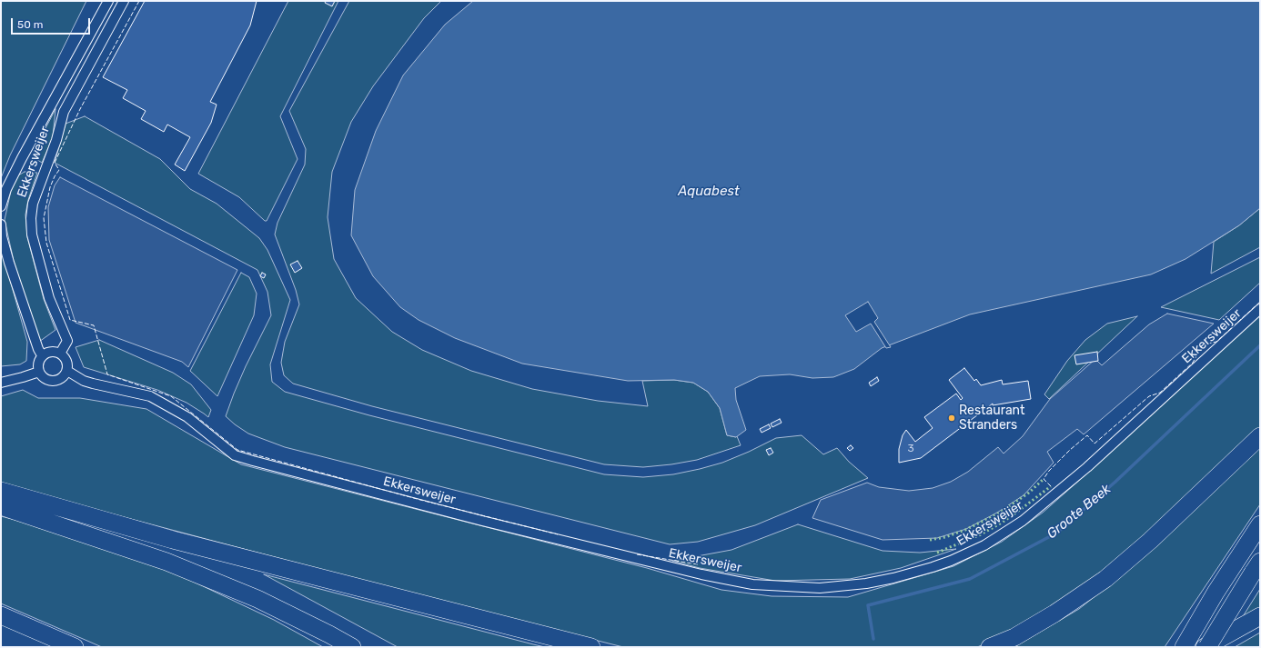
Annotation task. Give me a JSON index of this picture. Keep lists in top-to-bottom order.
{
  "streets": {
    "street": ["Ekkersweijer"]
  },
  "water": ["Aquabest", "Groote Beek"],
  "places": ["Restaurant Stranders"],
  "house_numbers": ["3"],
  "scale_bar": "50 m"
}
